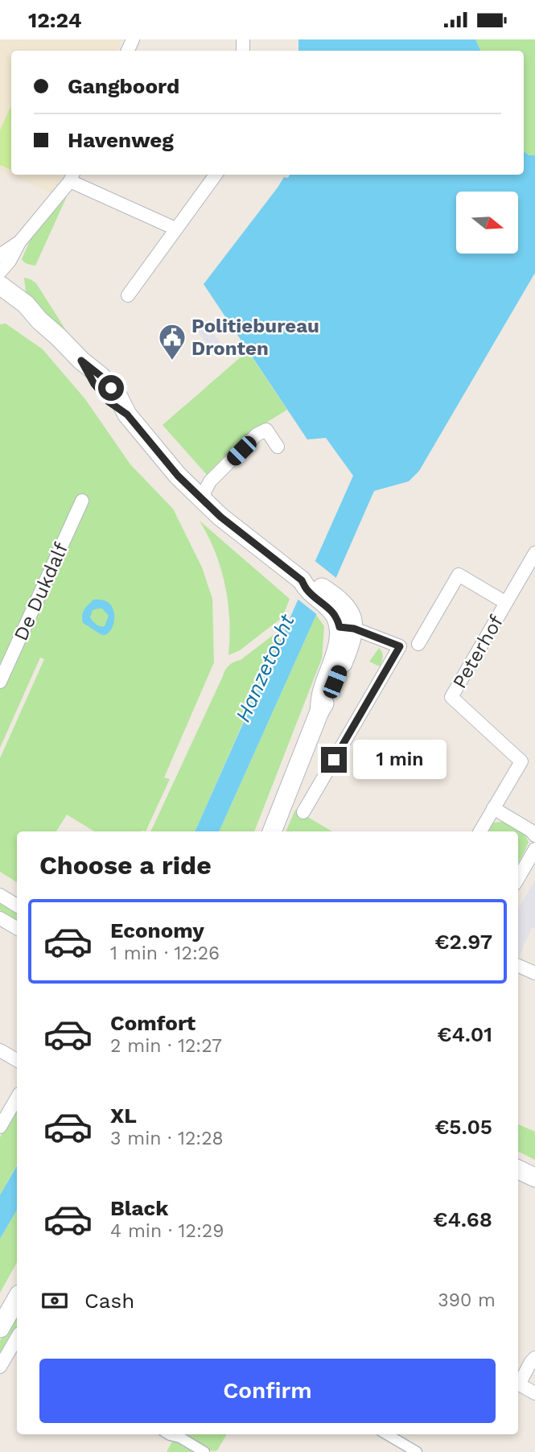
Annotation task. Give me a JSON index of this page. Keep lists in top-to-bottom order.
{
  "streets": {
    "street": ["De Dukdalf", "Peterhof"]
  },
  "water": ["Hanzetocht"],
  "places": {
    "public building": ["Politiebureau Dronten"]
  },
  "north": "right",
  "page": {
    "status": "12:24",
    "banner": ["Gangboord", "Havenweg"],
    "bubble": "1 min",
    "heading": "Choose a ride",
    "list": [
      {
        "name": "Economy",
        "note": "1 min · 12:26",
        "value": "€2.97"
      },
      {
        "name": "Comfort",
        "note": "2 min · 12:27",
        "value": "€4.01"
      },
      {
        "name": "XL",
        "note": "3 min · 12:28",
        "value": "€5.05"
      },
      {
        "name": "Black",
        "note": "4 min · 12:29",
        "value": "€4.68"
      }
    ],
    "pay": ["Cash", "390 m"],
    "buttons": "Confirm"
  }
}
